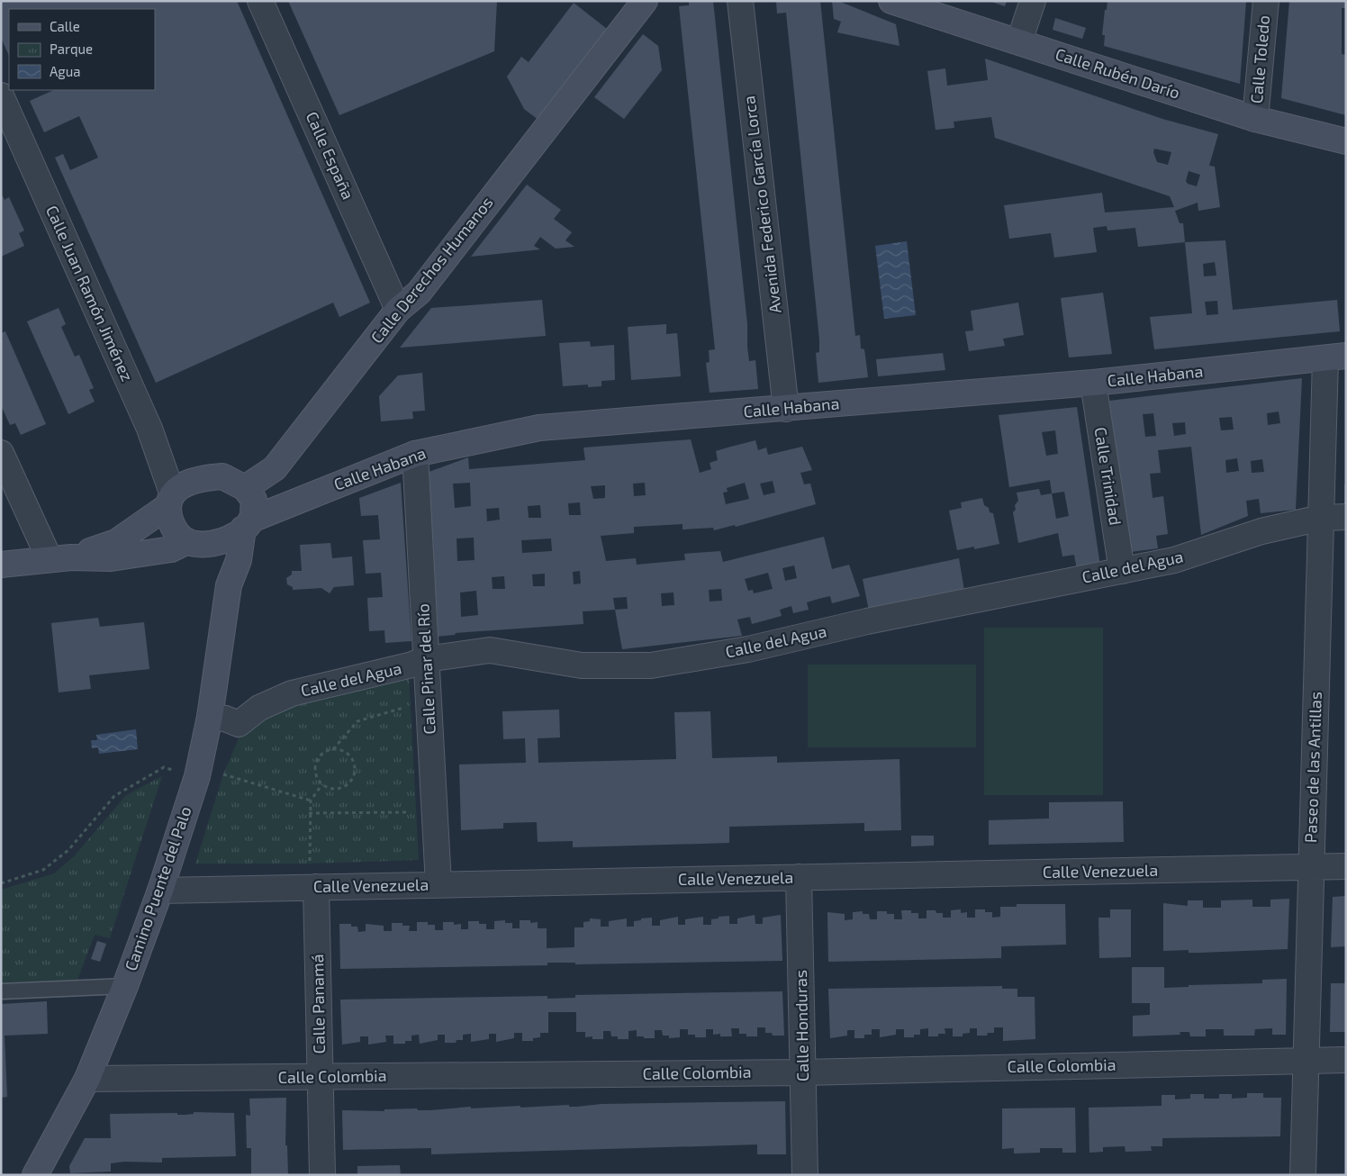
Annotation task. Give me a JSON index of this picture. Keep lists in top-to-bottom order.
{
  "streets": {
    "street": [
      "Calle Toledo",
      "Calle Rubén Darío",
      "Calle España",
      "Avenida Federico García Lorca",
      "Calle Derechos Humanos",
      "Calle Juan Ramón Jiménez",
      "Calle Habana",
      "Calle Trinidad",
      "Calle del Agua",
      "Calle Pinar del Río",
      "Paseo de las Antillas",
      "Calle Venezuela",
      "Camino Puente del Palo",
      "Calle Panamá",
      "Calle Honduras",
      "Calle Colombia"
    ]
  },
  "crossings": [
    ["Calle Toledo", "Calle Rubén Darío"],
    ["Calle España", "Calle Derechos Humanos"],
    ["Avenida Federico García Lorca", "Calle Habana"],
    ["Calle Derechos Humanos", "Calle Juan Ramón Jiménez"],
    ["Calle Derechos Humanos", "Calle Habana"],
    ["Calle Derechos Humanos", "Camino Puente del Palo"],
    ["Calle Juan Ramón Jiménez", "Calle Habana"],
    ["Calle Juan Ramón Jiménez", "Camino Puente del Palo"],
    ["Calle Habana", "Calle Trinidad"],
    ["Calle Habana", "Calle Pinar del Río"],
    ["Calle Habana", "Paseo de las Antillas"],
    ["Calle Habana", "Camino Puente del Palo"],
    ["Calle Trinidad", "Calle del Agua"],
    ["Calle del Agua", "Calle Pinar del Río"],
    ["Calle del Agua", "Paseo de las Antillas"],
    ["Calle del Agua", "Camino Puente del Palo"],
    ["Calle Pinar del Río", "Calle Venezuela"],
    ["Paseo de las Antillas", "Calle Venezuela"],
    ["Paseo de las Antillas", "Calle Colombia"],
    ["Calle Venezuela", "Camino Puente del Palo"],
    ["Calle Venezuela", "Calle Panamá"],
    ["Calle Venezuela", "Calle Honduras"],
    ["Camino Puente del Palo", "Calle Colombia"],
    ["Calle Panamá", "Calle Colombia"],
    ["Calle Honduras", "Calle Colombia"]
  ],
  "legend": ["Calle", "Parque", "Agua"]
}
